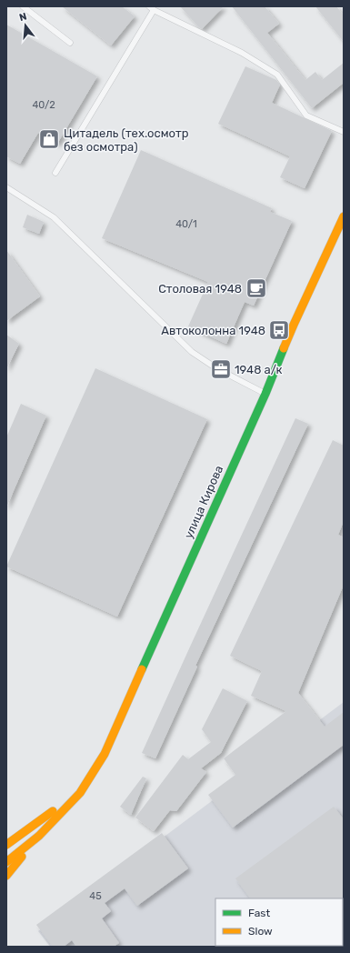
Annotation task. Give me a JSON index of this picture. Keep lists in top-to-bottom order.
{
  "streets": {
    "street": ["улица Кирова"]
  },
  "places": {
    "shop": ["Цитадель (тех.осмотр без осмотра)"],
    "cafe": ["Столовая 1948"],
    "bus stop": ["Автоколонна 1948"],
    "office": ["1948 а/к"]
  },
  "house_numbers": ["40/2", "40/1", "45"],
  "legend": ["Fast", "Slow"],
  "north": "top"
}
